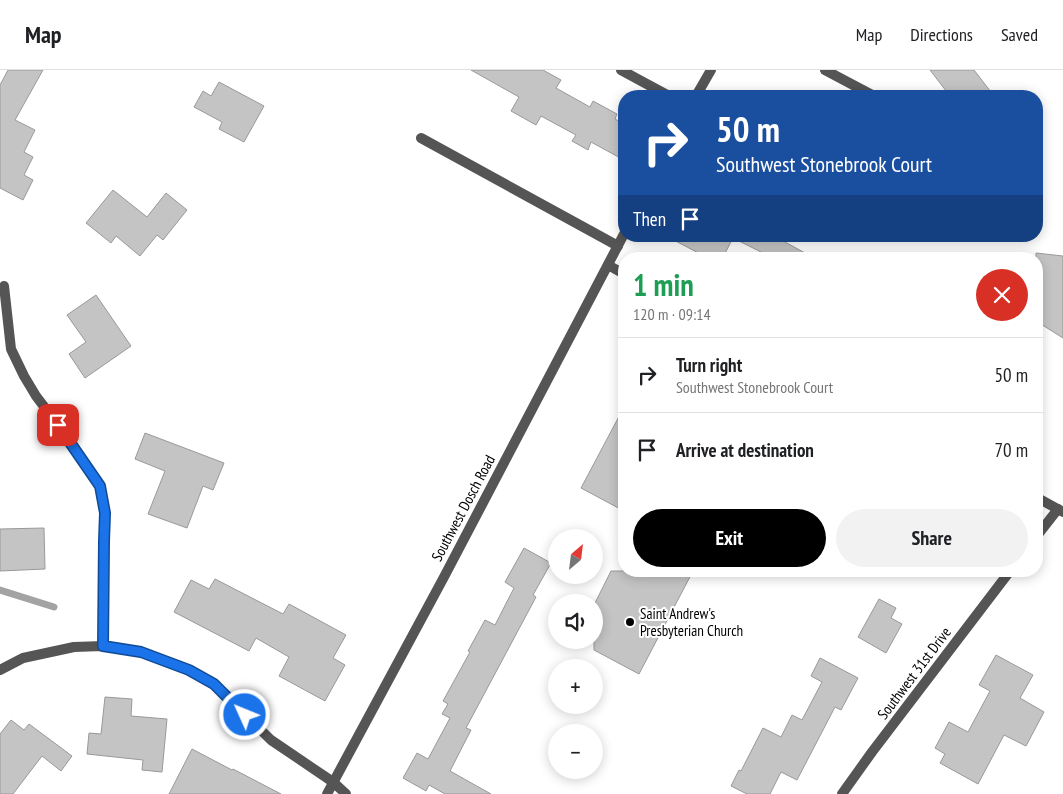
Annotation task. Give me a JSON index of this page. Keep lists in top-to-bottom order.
{
  "streets": {
    "street": ["Southwest Dosch Road", "Southwest 31st Drive"]
  },
  "places": ["Saint Andrew's Presbyterian Church"],
  "north": "top right",
  "page": {
    "header": "Map",
    "nav": ["Map", "Directions", "Saved"],
    "turn": ["50 m", "Southwest Stonebrook Court"],
    "then": "Then",
    "heading": ["1 min", "120 m · 09:14"],
    "list": [
      {
        "name": "Turn right",
        "note": "Southwest Stonebrook Court",
        "value": "50 m"
      },
      {
        "name": "Arrive at destination",
        "value": "70 m"
      }
    ],
    "buttons": ["Exit", "Share"],
    "map_buttons": ["+", "−"]
  }
}
